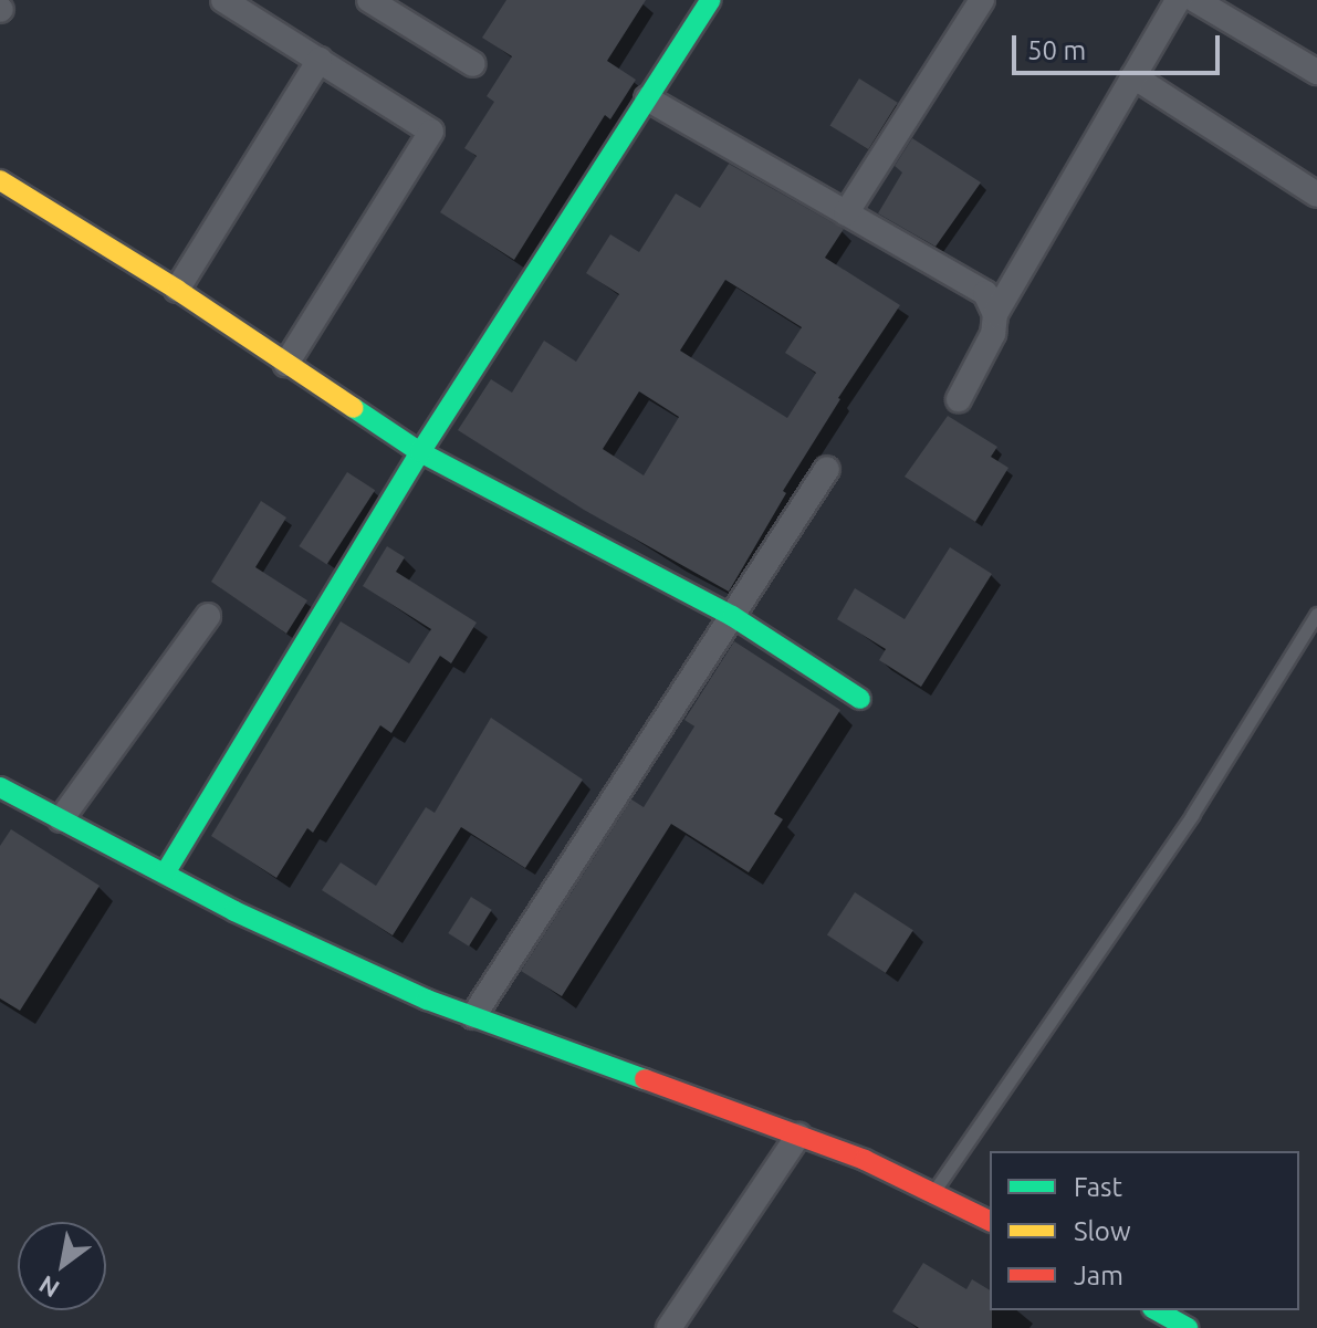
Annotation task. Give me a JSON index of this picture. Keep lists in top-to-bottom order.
{
  "legend": ["Fast", "Slow", "Jam"],
  "scale_bar": "50 m",
  "north": "bottom left"
}
